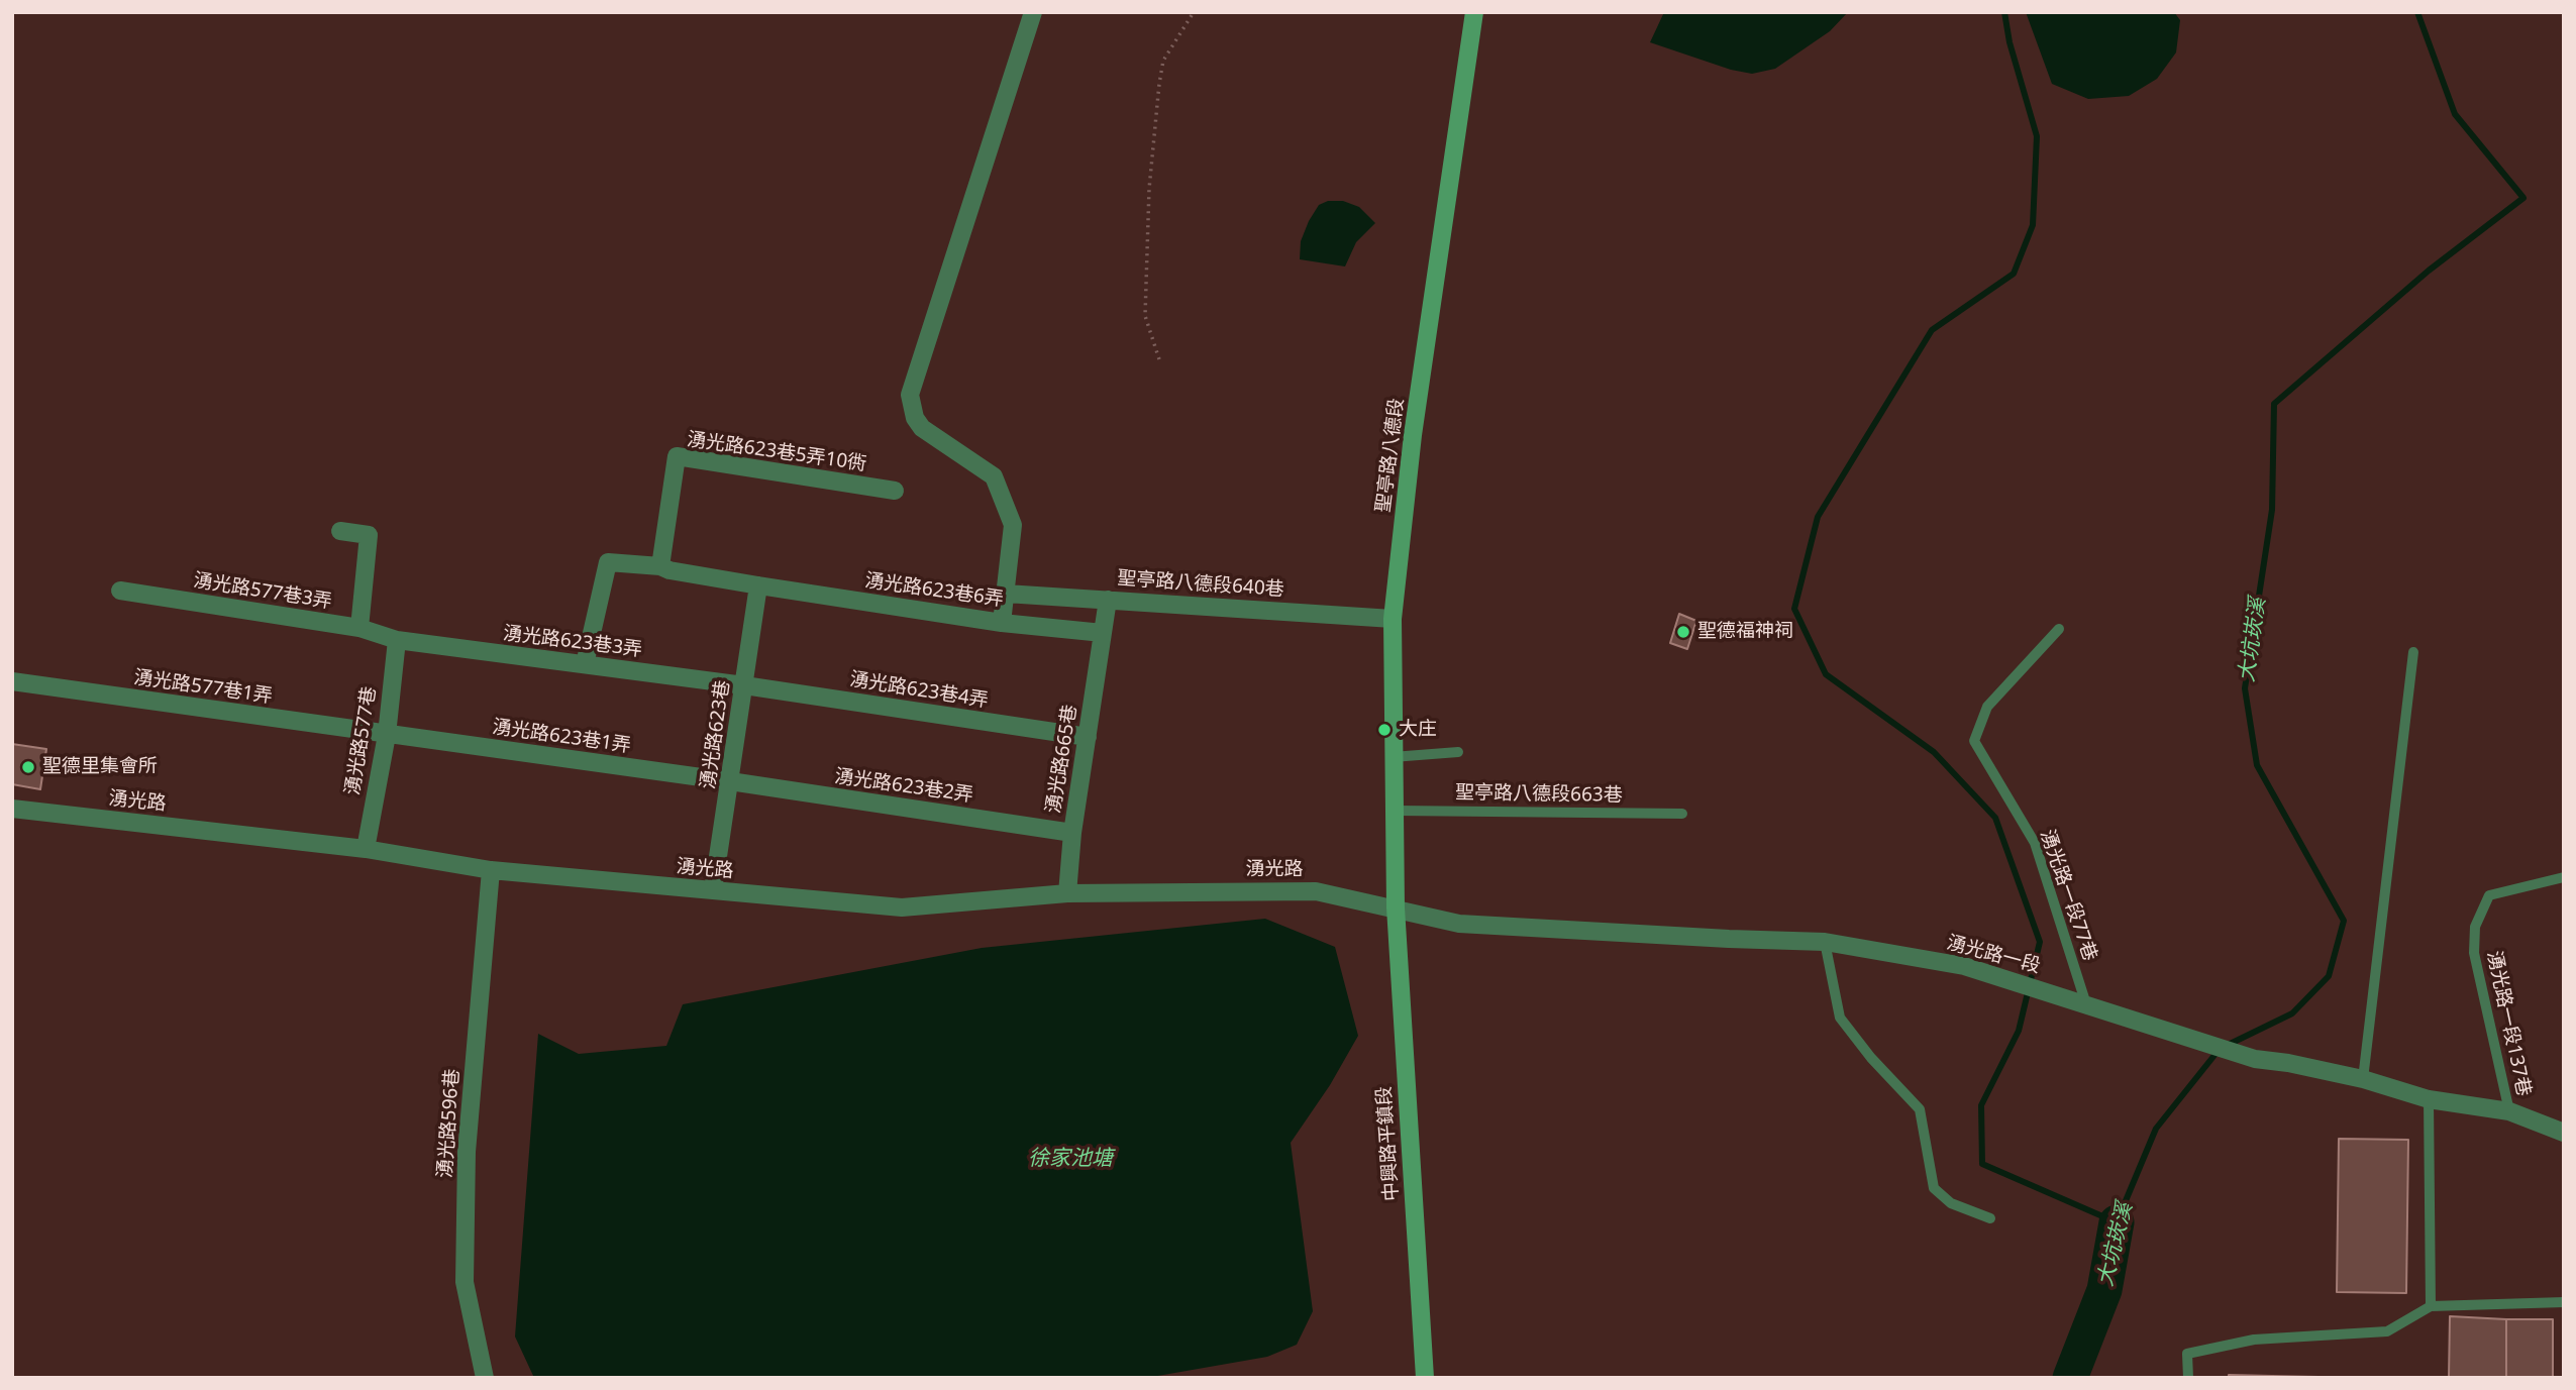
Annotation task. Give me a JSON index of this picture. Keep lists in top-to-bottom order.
{
  "streets": {
    "street": [
      "湧光路623巷5弄10衖",
      "聖亭路八德段",
      "聖亭路八德段640巷",
      "湧光路623巷6弄",
      "湧光路577巷3弄",
      "湧光路623巷3弄",
      "湧光路577巷1弄",
      "湧光路623巷4弄",
      "湧光路623巷",
      "湧光路623巷1弄",
      "湧光路577巷",
      "湧光路665巷",
      "湧光路623巷2弄",
      "湧光路",
      "湧光路一段",
      "湧光路596巷",
      "中興路平鎮段"
    ],
    "lane": ["聖亭路八德段663巷", "湧光路一段77巷", "湧光路一段137巷"]
  },
  "crossings": [
    ["湧光路623巷5弄10衖", "湧光路623巷6弄"],
    ["聖亭路八德段", "聖亭路八德段640巷"],
    ["聖亭路八德段", "聖亭路八德段663巷"],
    ["聖亭路八德段", "湧光路"],
    ["聖亭路八德段", "湧光路一段"],
    ["聖亭路八德段", "中興路平鎮段"],
    ["聖亭路八德段640巷", "湧光路665巷"],
    ["湧光路623巷6弄", "湧光路623巷3弄"],
    ["湧光路623巷6弄", "湧光路623巷"],
    ["湧光路623巷6弄", "湧光路665巷"],
    ["湧光路577巷3弄", "湧光路623巷3弄"],
    ["湧光路577巷3弄", "湧光路577巷"],
    ["湧光路623巷3弄", "湧光路623巷4弄"],
    ["湧光路623巷3弄", "湧光路623巷"],
    ["湧光路623巷3弄", "湧光路577巷"],
    ["湧光路577巷1弄", "湧光路623巷1弄"],
    ["湧光路577巷1弄", "湧光路577巷"],
    ["湧光路623巷4弄", "湧光路623巷"],
    ["湧光路623巷4弄", "湧光路665巷"],
    ["湧光路623巷", "湧光路623巷1弄"],
    ["湧光路623巷", "湧光路623巷2弄"],
    ["湧光路623巷", "湧光路"],
    ["湧光路623巷1弄", "湧光路577巷"],
    ["湧光路623巷1弄", "湧光路623巷2弄"],
    ["湧光路577巷", "湧光路"],
    ["湧光路665巷", "湧光路623巷2弄"],
    ["湧光路665巷", "湧光路"],
    ["湧光路", "湧光路一段"],
    ["湧光路", "湧光路596巷"],
    ["湧光路", "中興路平鎮段"],
    ["湧光路一段77巷", "湧光路一段"],
    ["湧光路一段", "湧光路一段137巷"],
    ["湧光路一段", "中興路平鎮段"]
  ],
  "water": ["大坑崁溪", "徐家池塘"],
  "places": ["聖德福神祠", "大庄", "聖德里集會所"]
}
